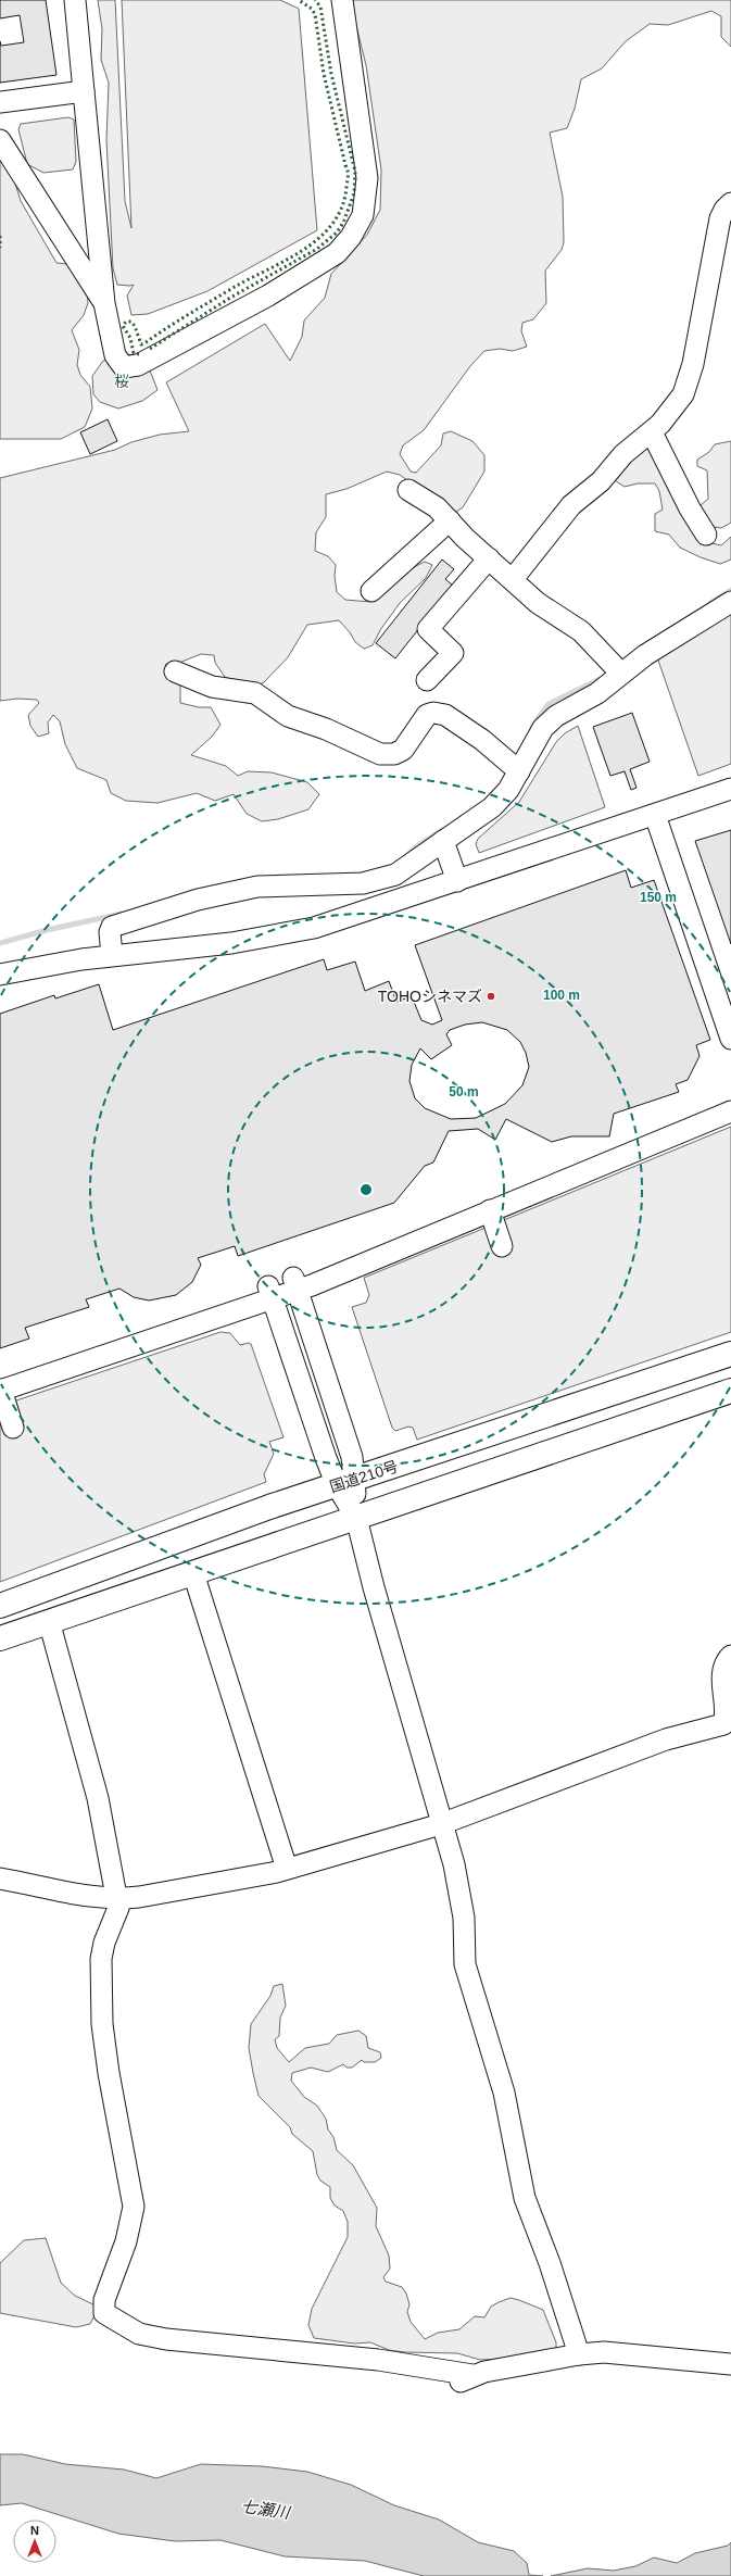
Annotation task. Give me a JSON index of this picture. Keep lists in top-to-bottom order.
{
  "streets": {
    "highway": ["国道210号"]
  },
  "water": ["七瀬川"],
  "parks": ["桜"],
  "places": ["TOHOシネマズ"],
  "north": "top",
  "rings": ["150 m", "100 m", "50 m"]
}
